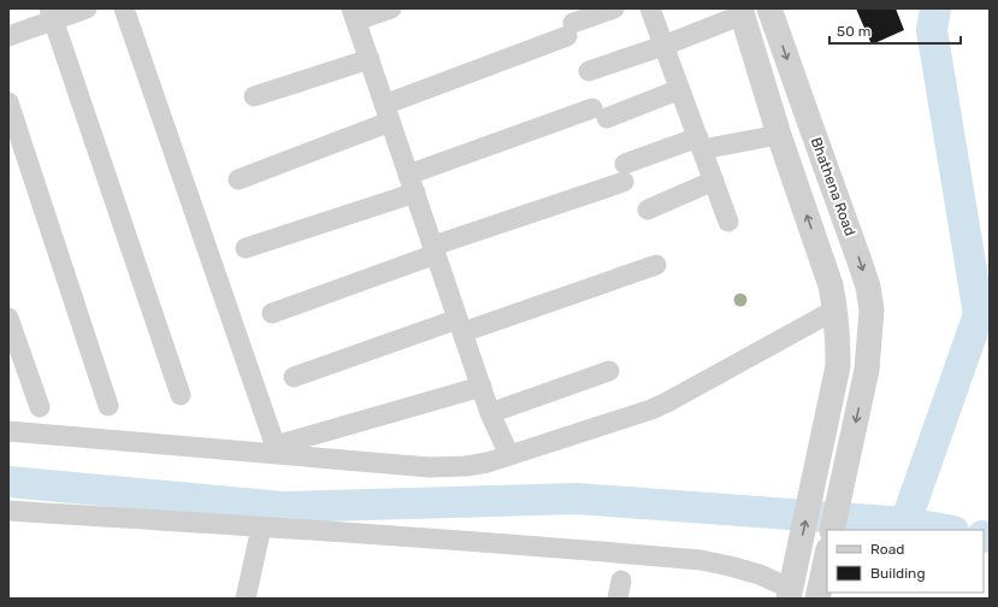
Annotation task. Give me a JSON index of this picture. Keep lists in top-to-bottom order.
{
  "streets": {
    "street": ["Bhathena Road"]
  },
  "legend": ["Road", "Building"],
  "scale_bar": "50 m"
}
